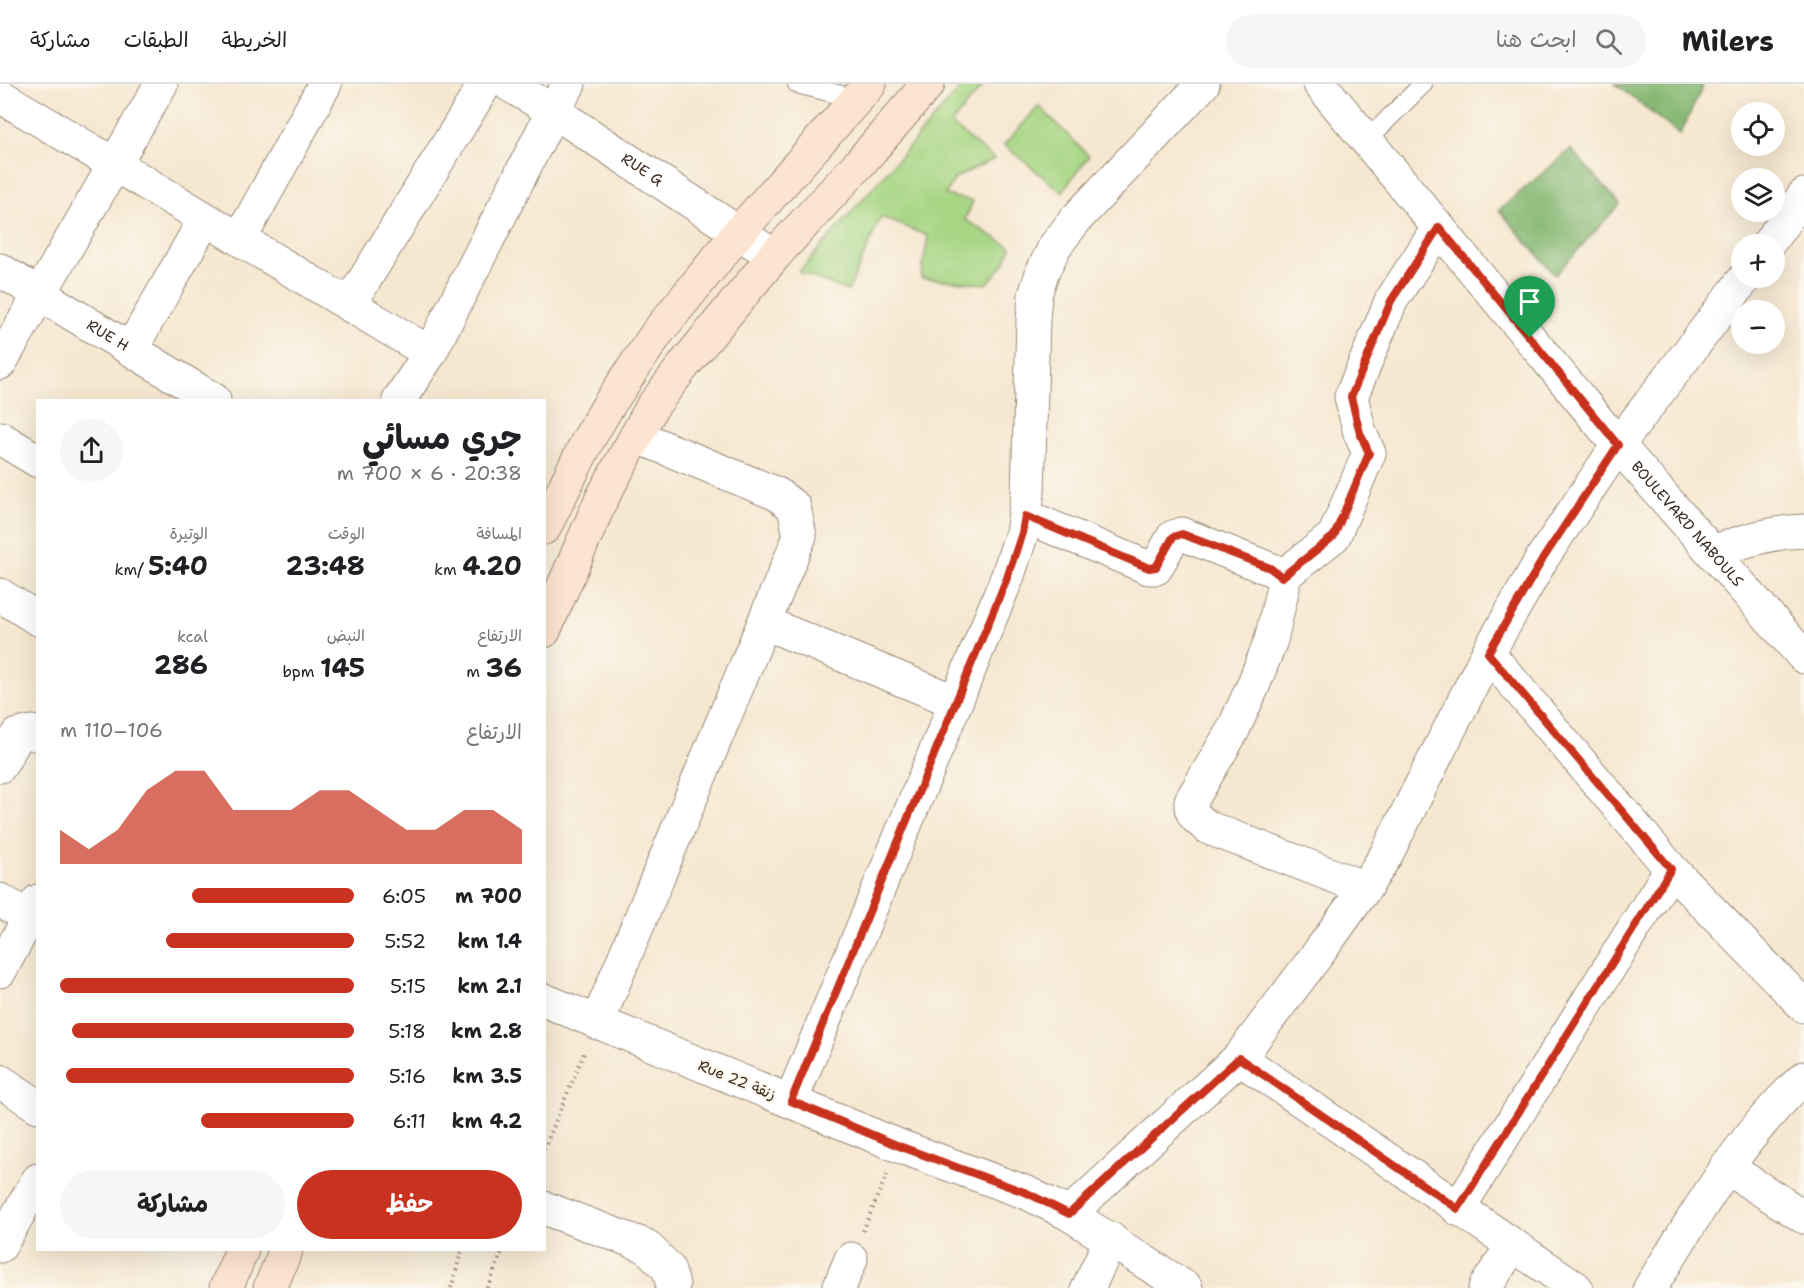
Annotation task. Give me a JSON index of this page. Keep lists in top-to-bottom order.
{
  "streets": {
    "street": [
      "RUE G",
      "RUE H",
      "BOULEVARD NABOULS",
      "Rue 22 زنقة"
    ]
  },
  "page": {
    "header": "Milers",
    "search": "ابحث هنا",
    "nav": ["الخريطة", "الطبقات", "مشاركة"],
    "map_buttons": ["+", "−"],
    "heading": ["جري مسائي", "20:38 · 6 × 700 m"],
    "stats": [
      ["المسافة", "4.20 km"],
      ["الوقت", "23:48"],
      ["الوتيرة", "5:40 /km"],
      ["الارتفاع", "36 m"],
      ["النبض", "145 bpm"],
      ["kcal", "286"]
    ],
    "chart": ["الارتفاع", "106–110 m"],
    "list": [
      {
        "name": "700 m",
        "note": "6:05"
      },
      {
        "name": "1.4 km",
        "note": "5:52"
      },
      {
        "name": "2.1 km",
        "note": "5:15"
      },
      {
        "name": "2.8 km",
        "note": "5:18"
      },
      {
        "name": "3.5 km",
        "note": "5:16"
      },
      {
        "name": "4.2 km",
        "note": "6:11"
      }
    ],
    "buttons": ["حفظ", "مشاركة"]
  }
}
